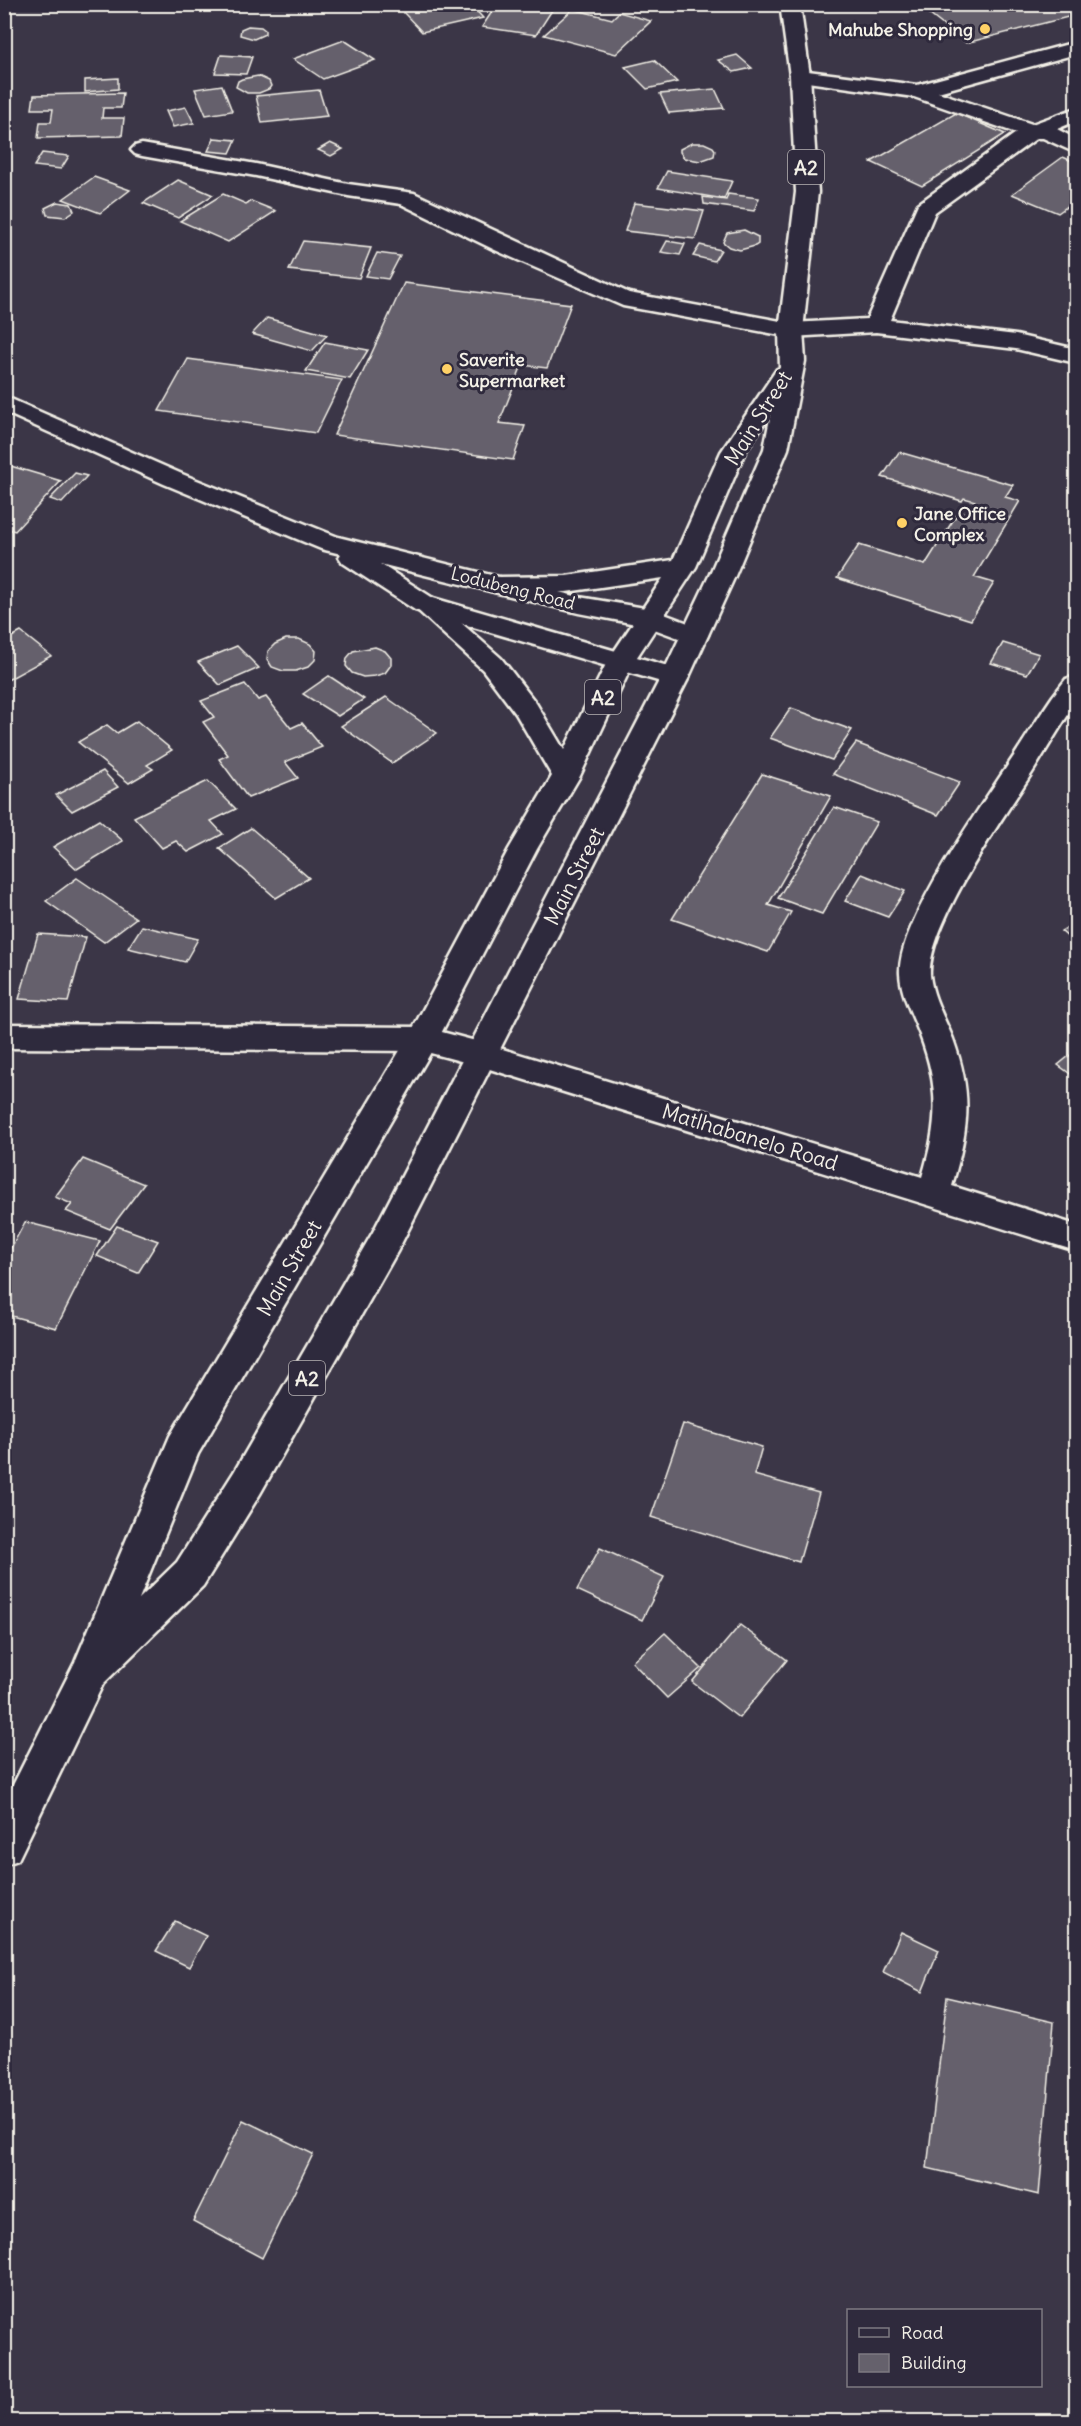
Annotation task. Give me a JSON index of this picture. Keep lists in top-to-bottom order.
{
  "streets": {
    "main road": [
      "A2",
      "Main Street",
      "Lodubeng Road",
      "Matlhabanelo Road"
    ]
  },
  "crossings": [
    ["A2", "Main Street"],
    ["Main Street", "Lodubeng Road"],
    ["Main Street", "Matlhabanelo Road"]
  ],
  "places": ["Mahube Shopping", "Saverite Supermarket", "Jane Office Complex"],
  "legend": ["Road", "Building"]
}
